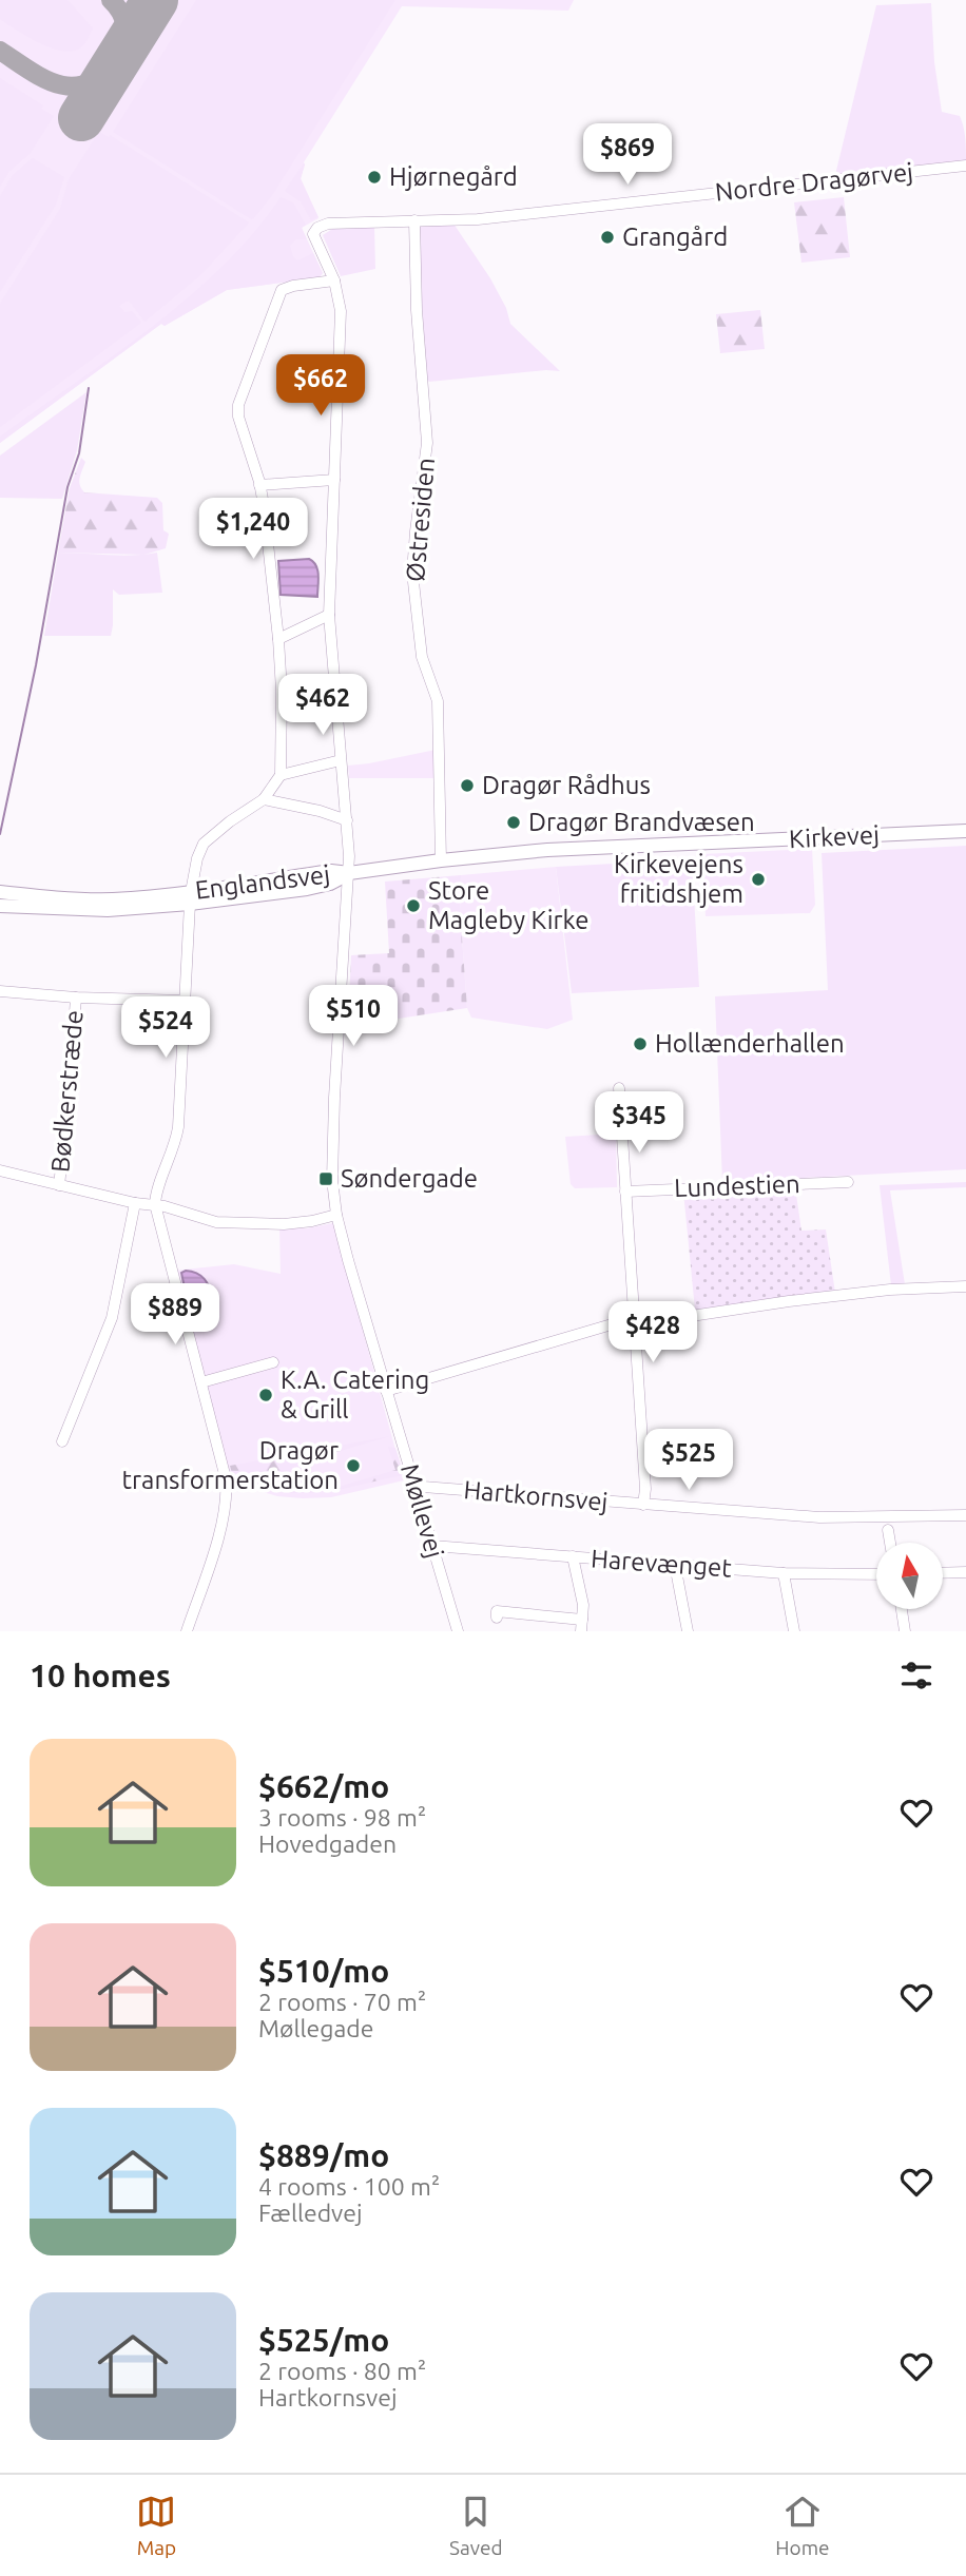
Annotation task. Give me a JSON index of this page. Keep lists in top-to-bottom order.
{
  "streets": {
    "main road": ["Kirkevej", "Englandsvej"],
    "street": [
      "Nordre Dragørvej",
      "Østresiden",
      "Bødkerstræde",
      "Lundestien",
      "Hartkornsvej",
      "Møllevej",
      "Harevænget"
    ]
  },
  "crossings": [
    ["Nordre Dragørvej", "Østresiden"],
    ["Nordre Dragørvej", "Møllevej"],
    ["Østresiden", "Kirkevej"],
    ["Kirkevej", "Englandsvej"],
    ["Kirkevej", "Møllevej"],
    ["Englandsvej", "Møllevej"],
    ["Hartkornsvej", "Møllevej"],
    ["Møllevej", "Harevænget"]
  ],
  "places": {
    "other": [
      "Hjørnegård",
      "Grangård",
      "Dragør Rådhus",
      "Dragør Brandvæsen",
      "Kirkevejens fritidshjem",
      "Store Magleby Kirke",
      "Hollænderhallen",
      "K.A. Catering & Grill",
      "Dragør transformerstation"
    ],
    "transit": ["Søndergade"]
  },
  "north": "top",
  "page": {
    "price": [
      "$869",
      "$662",
      "$1,240",
      "$462",
      "$510",
      "$524",
      "$345",
      "$889",
      "$428",
      "$525"
    ],
    "heading": "10 homes",
    "list": [
      {
        "name": "$662/mo",
        "note": "3 rooms · 98 m² · Hovedgaden"
      },
      {
        "name": "$510/mo",
        "note": "2 rooms · 70 m² · Møllegade"
      },
      {
        "name": "$889/mo",
        "note": "4 rooms · 100 m² · Fælledvej"
      },
      {
        "name": "$525/mo",
        "note": "2 rooms · 80 m² · Hartkornsvej"
      }
    ],
    "tabs": ["Map", "Saved", "Home"]
  }
}
